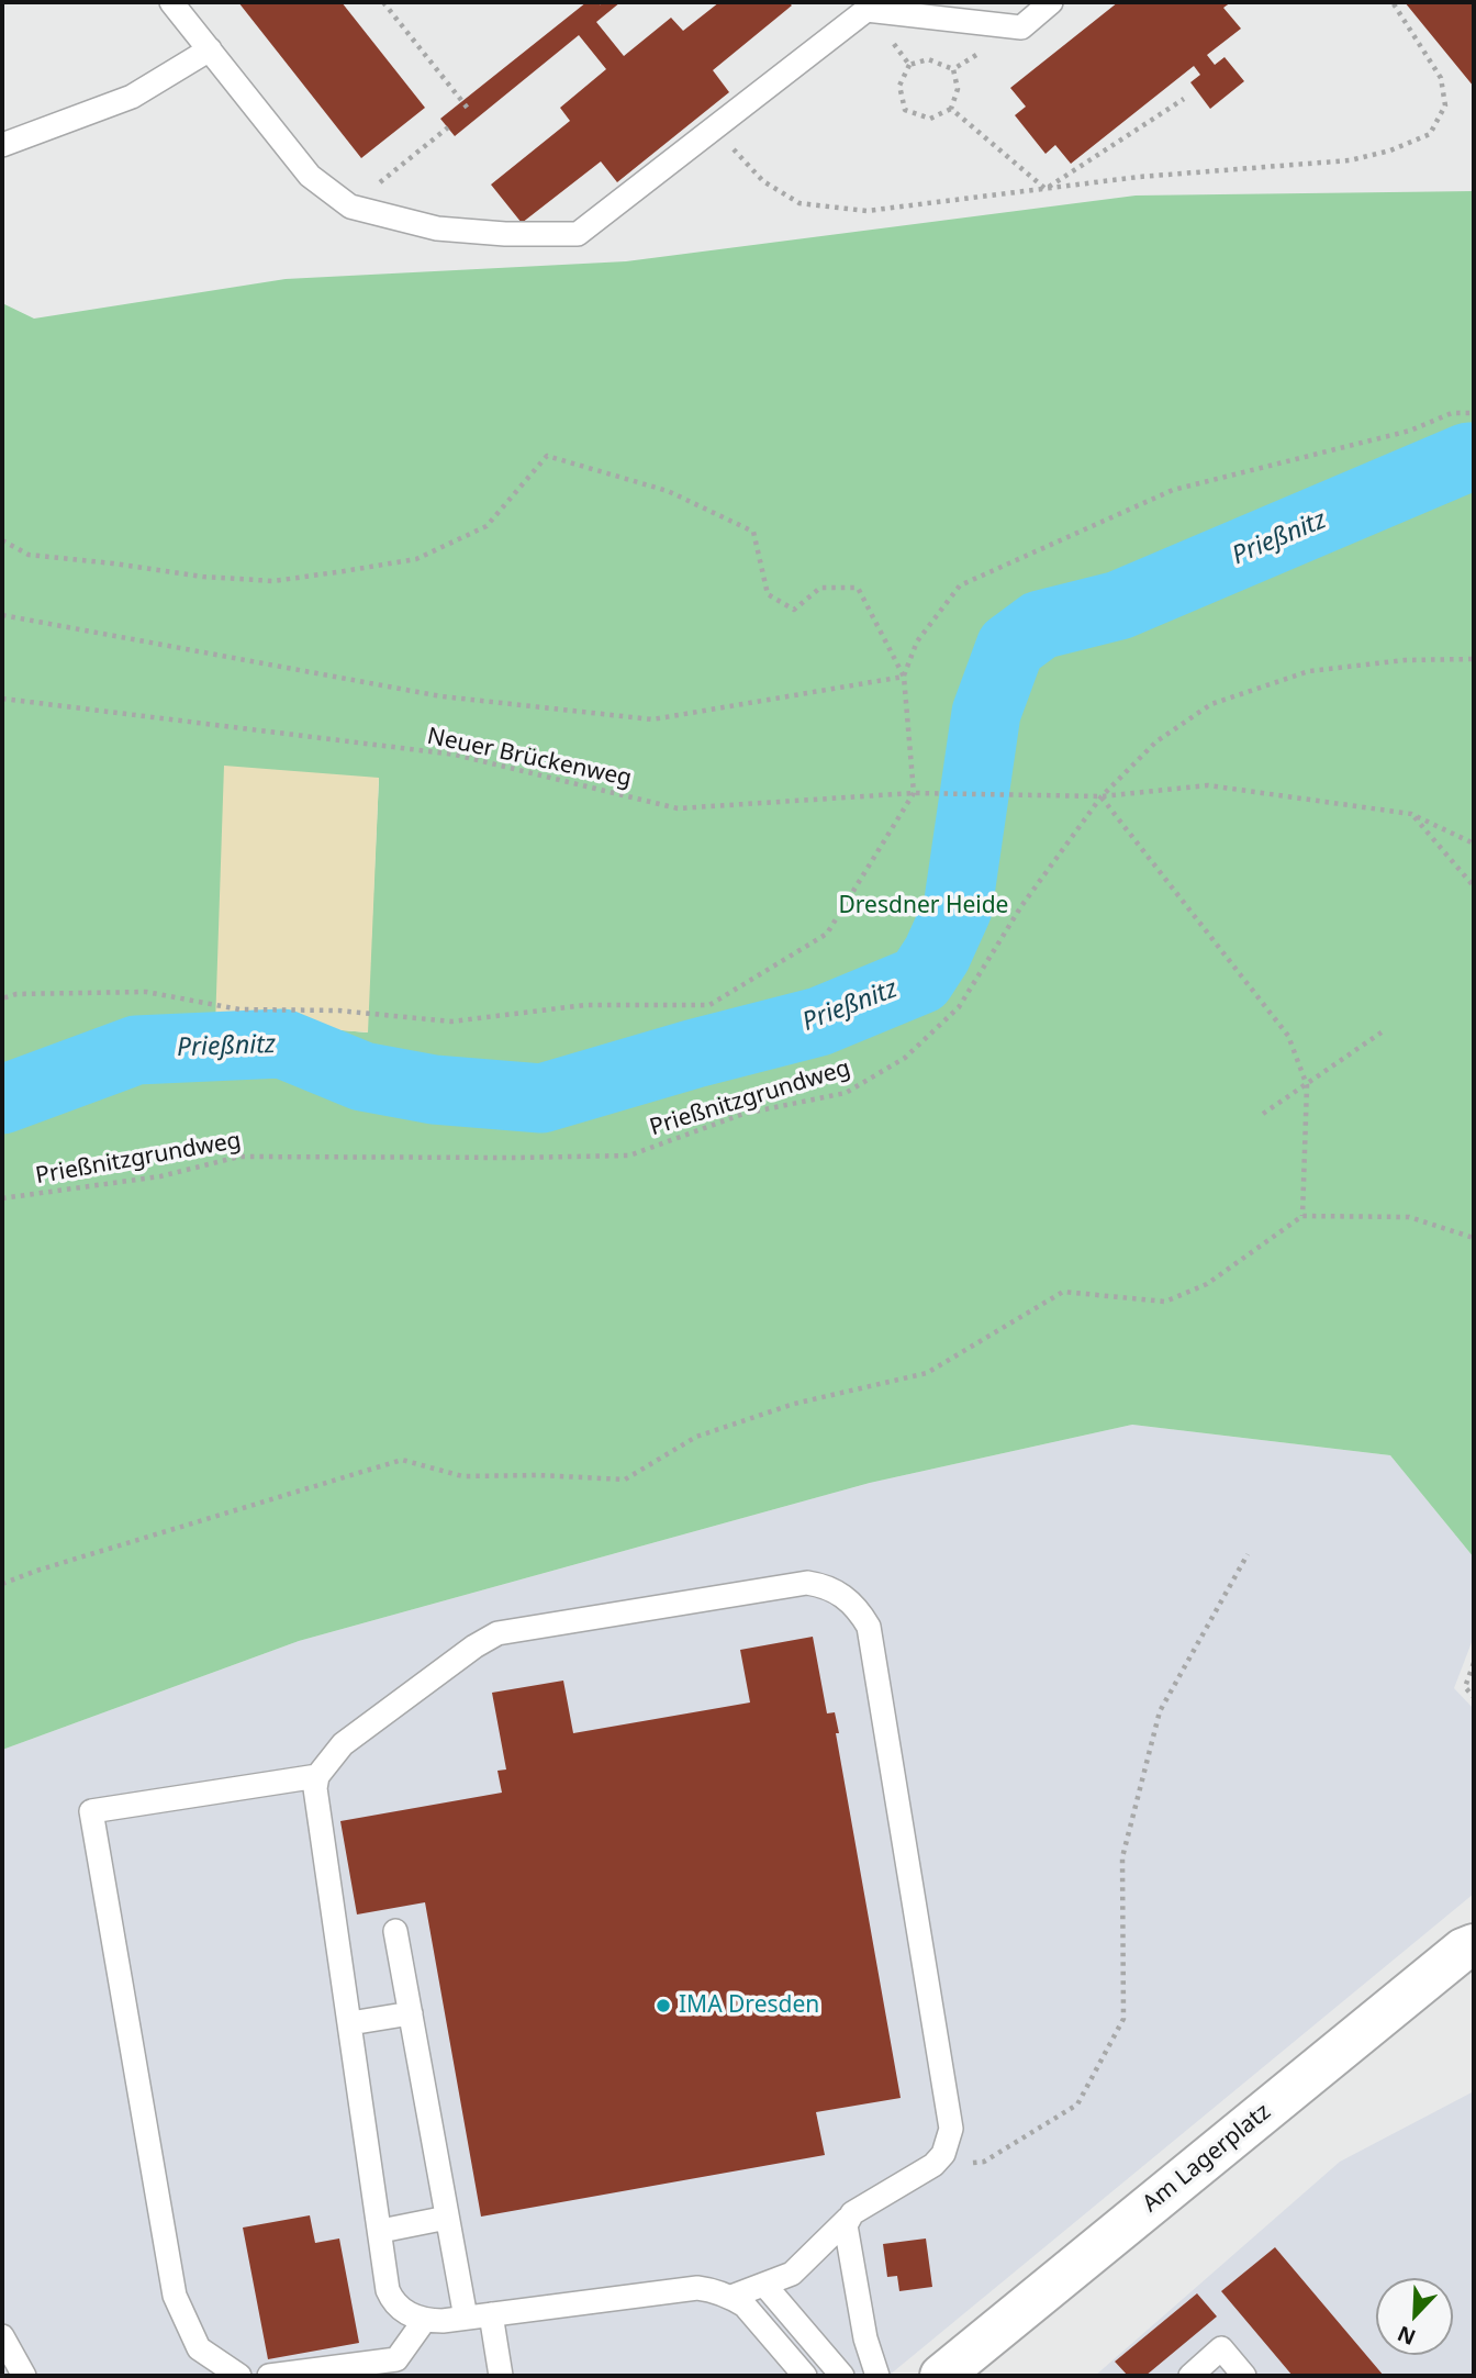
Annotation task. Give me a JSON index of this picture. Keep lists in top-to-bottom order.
{
  "streets": {
    "street": ["Am Lagerplatz"],
    "path": ["Neuer Brückenweg", "Prießnitzgrundweg"]
  },
  "crossings": [
    ["Neuer Brückenweg", "Prießnitzgrundweg"]
  ],
  "water": ["Prießnitz"],
  "parks": ["Dresdner Heide"],
  "places": ["IMA Dresden"],
  "north": "bottom left"
}
